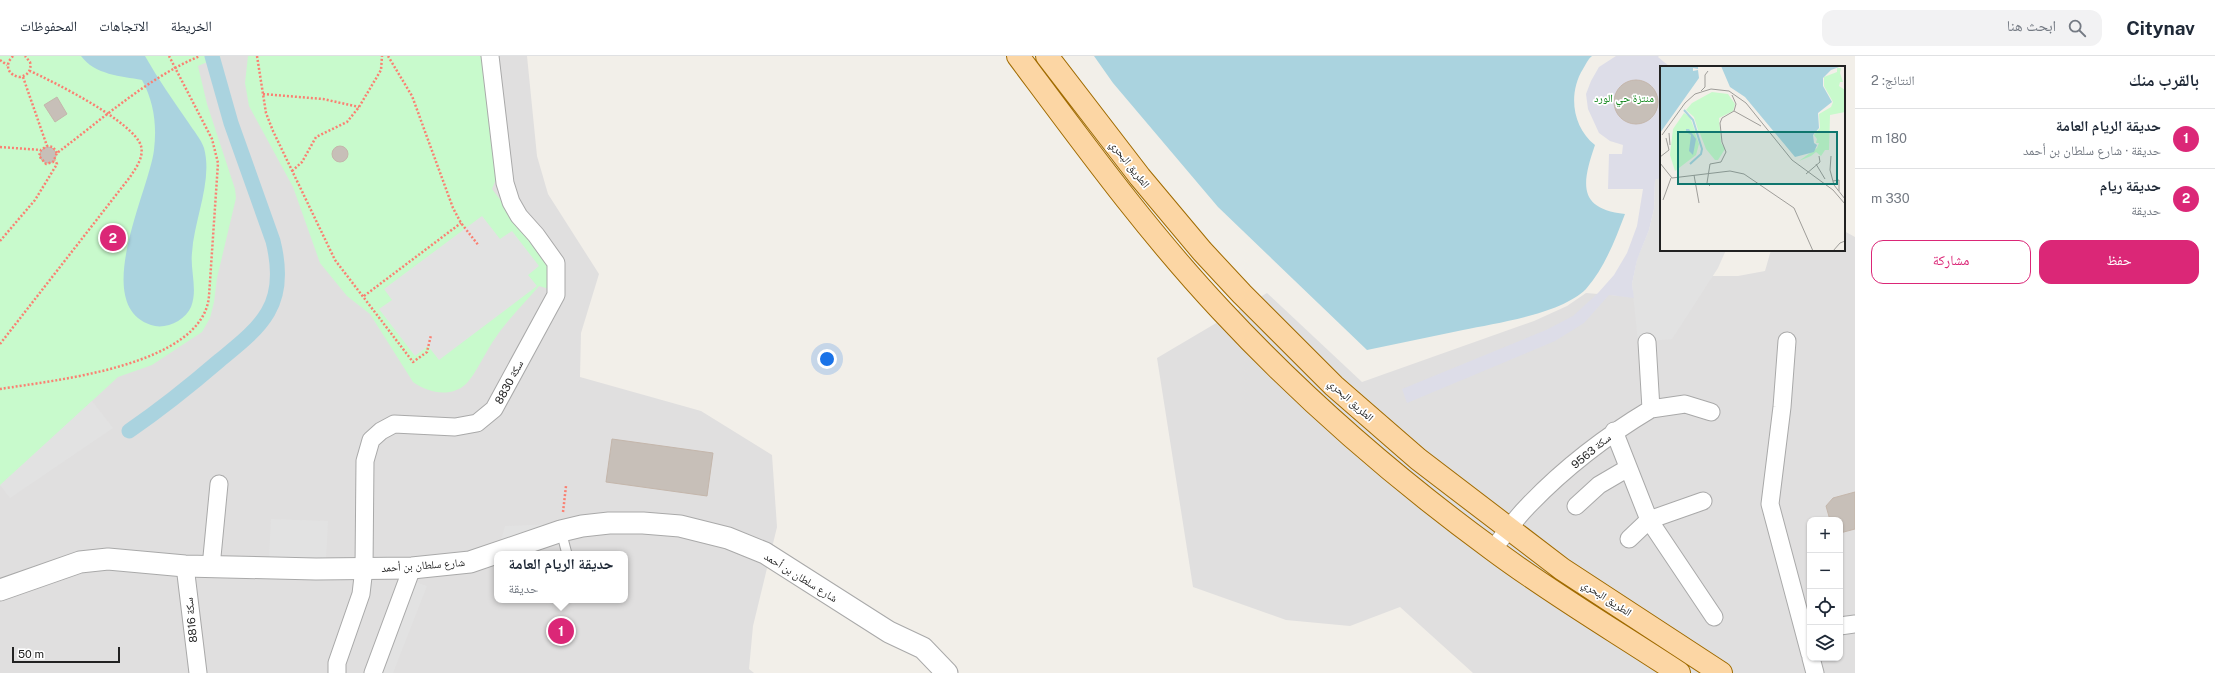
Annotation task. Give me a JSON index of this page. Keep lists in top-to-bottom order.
{
  "streets": {
    "main road": ["الطريق البحري"],
    "street": [
      "سكة 8830",
      "سكة 9563",
      "شارع سلطان بن أحمد",
      "سكة 8816"
    ]
  },
  "crossings": [
    ["الطريق البحري", "سكة 9563"],
    ["سكة 8830", "شارع سلطان بن أحمد"],
    ["شارع سلطان بن أحمد", "سكة 8816"]
  ],
  "parks": ["منتزة حي الورد"],
  "scale_bar": "50 m",
  "page": {
    "header": "Citynav",
    "search": "ابحث هنا",
    "nav": ["الخريطة", "الاتجاهات", "المحفوظات"],
    "heading": ["بالقرب منك", "النتائج: 2"],
    "list": [
      {
        "mark": "1",
        "name": "حديقة الريام العامة",
        "note": "حديقة · شارع سلطان بن أحمد",
        "value": "180 m"
      },
      {
        "mark": "2",
        "name": "حديقة ريام",
        "note": "حديقة",
        "value": "330 m"
      }
    ],
    "pins": ["2", "1"],
    "buttons": ["حفظ", "مشاركة"],
    "map_buttons": ["+", "−"],
    "popup": ["حديقة الريام العامة", "حديقة"],
    "scale": "50 m"
  }
}
